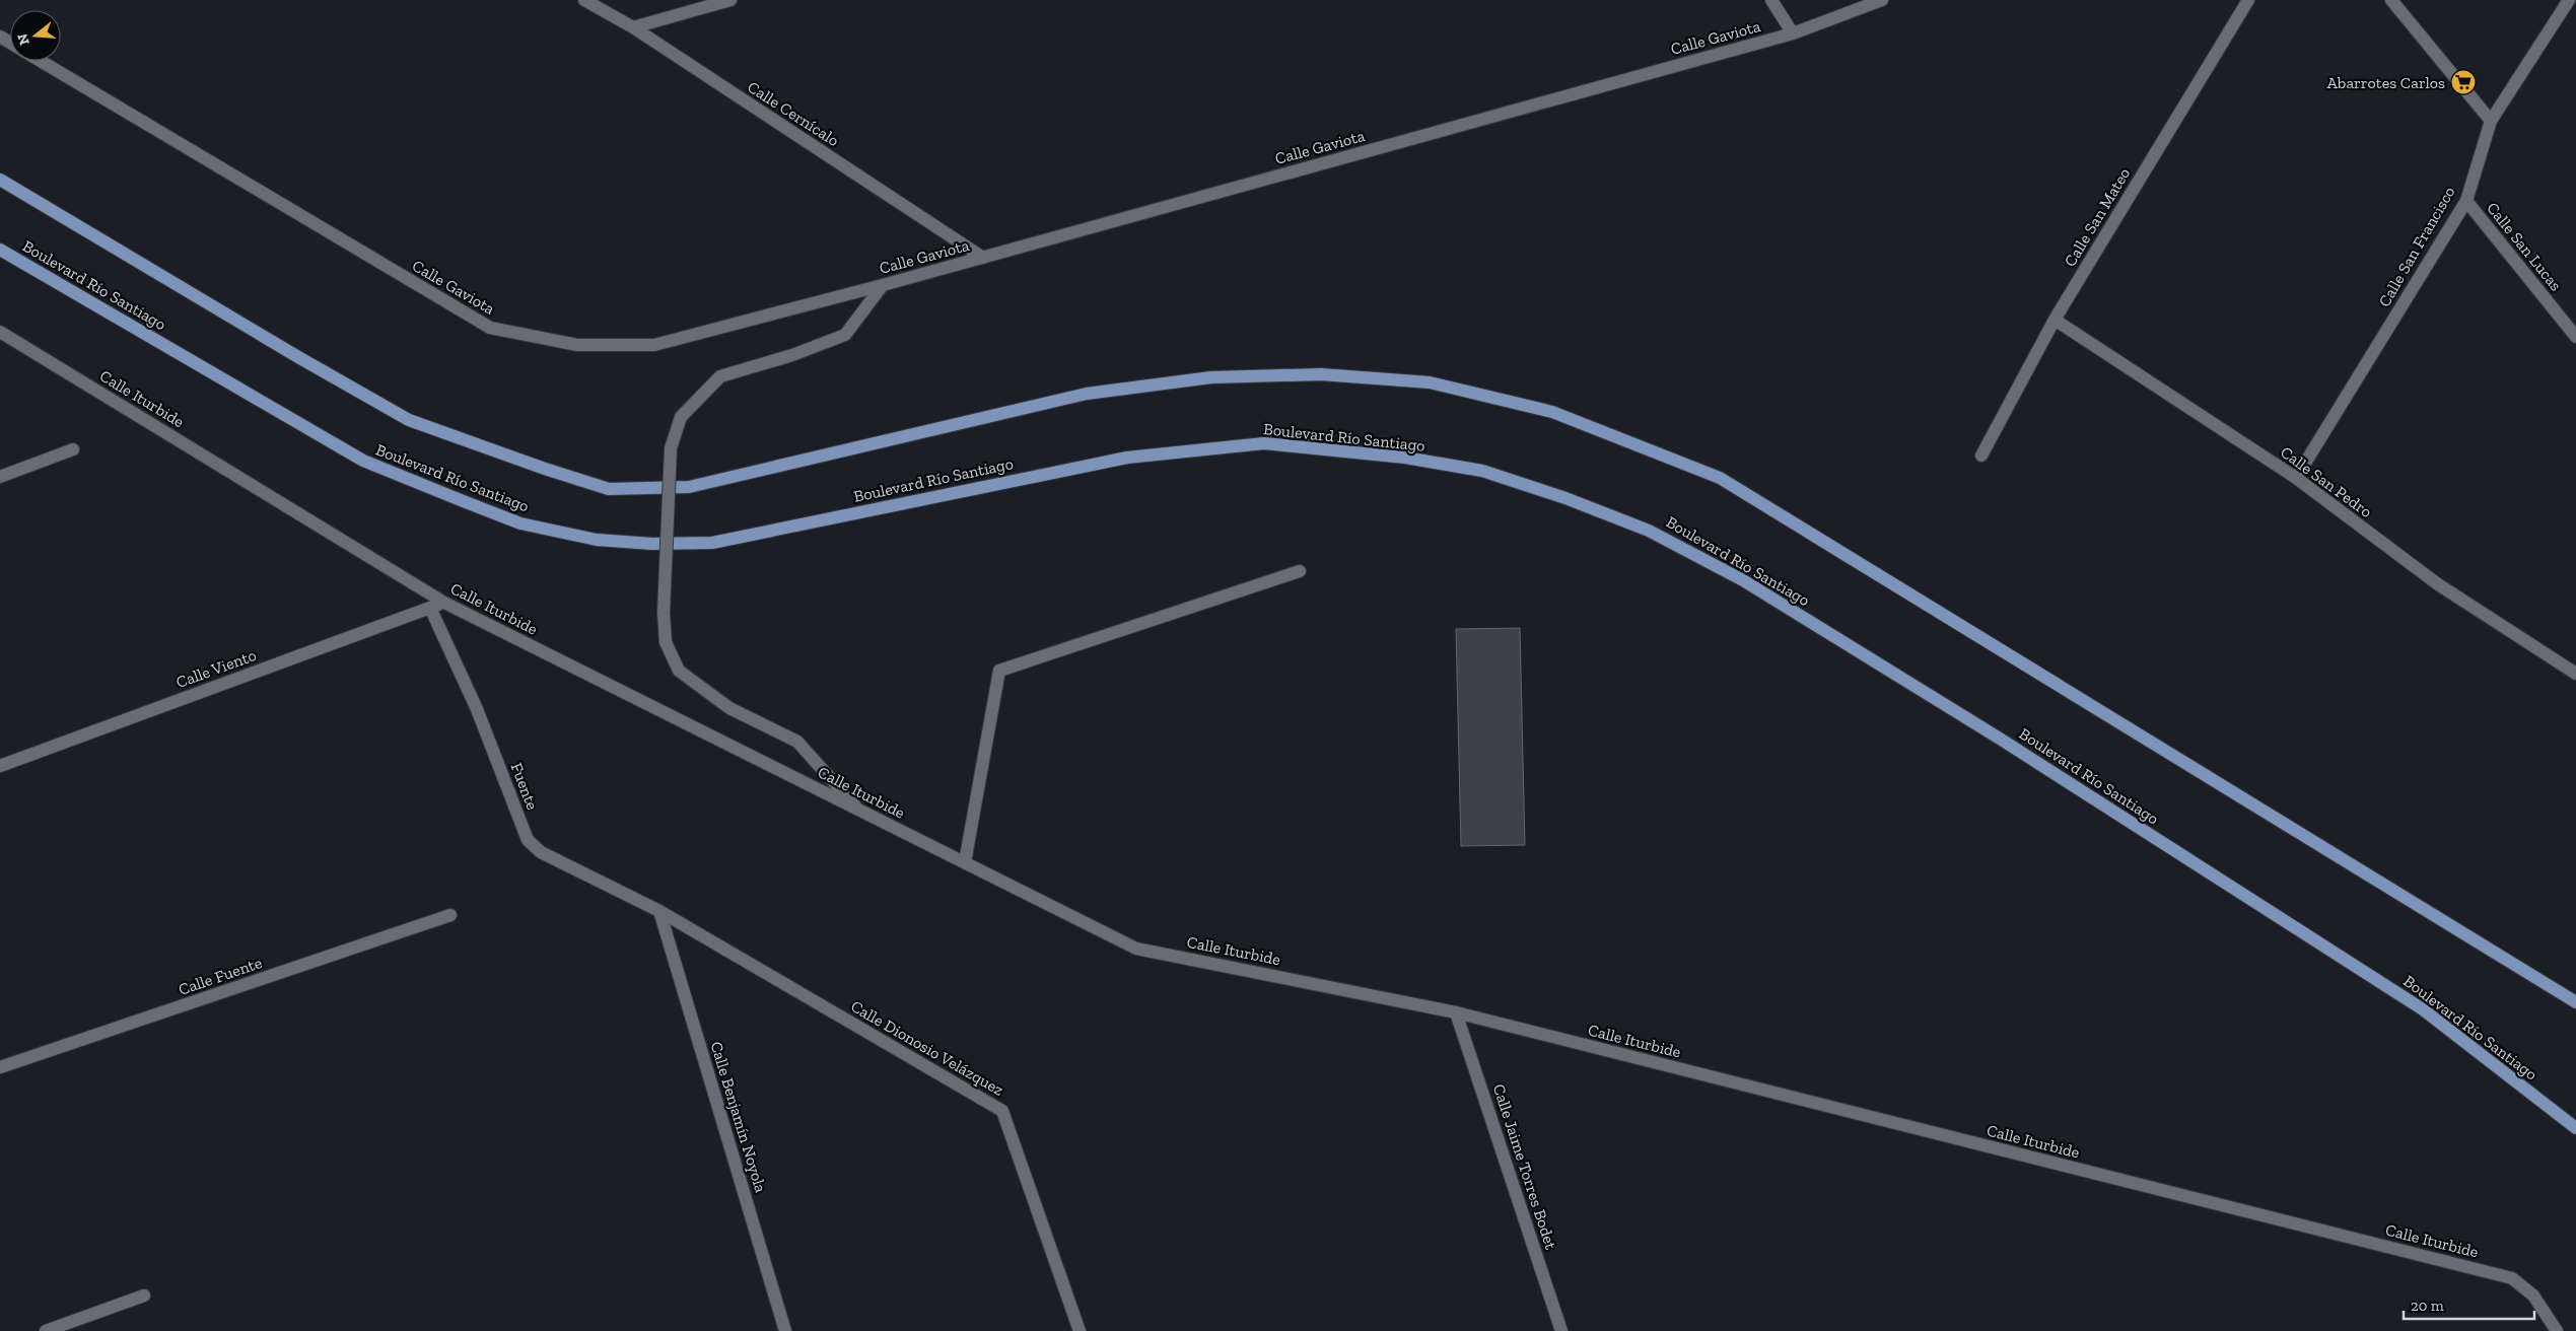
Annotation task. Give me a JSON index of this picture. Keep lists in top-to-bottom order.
{
  "streets": {
    "main road": ["Boulevard Río Santiago"],
    "street": [
      "Calle Gaviota",
      "Calle Cernícalo",
      "Calle San Mateo",
      "Calle San Francisco",
      "Calle San Lucas",
      "Calle Iturbide",
      "Calle San Pedro",
      "Calle Viento",
      "Fuente",
      "Calle Fuente",
      "Calle Dionosio Velázquez",
      "Calle Benjamín Noyola",
      "Calle Jaime Torres Bodet"
    ]
  },
  "crossings": [
    ["Calle Gaviota", "Calle Cernícalo"],
    ["Calle San Mateo", "Calle San Pedro"],
    ["Calle San Francisco", "Calle San Lucas"],
    ["Calle San Francisco", "Calle San Pedro"],
    ["Calle Iturbide", "Calle Viento"],
    ["Calle Iturbide", "Calle Jaime Torres Bodet"],
    ["Calle Viento", "Fuente"],
    ["Fuente", "Calle Dionosio Velázquez"],
    ["Fuente", "Calle Benjamín Noyola"],
    ["Calle Dionosio Velázquez", "Calle Benjamín Noyola"]
  ],
  "places": {
    "supermarket": ["Abarrotes Carlos"]
  },
  "scale_bar": "20 m",
  "north": "left"
}
